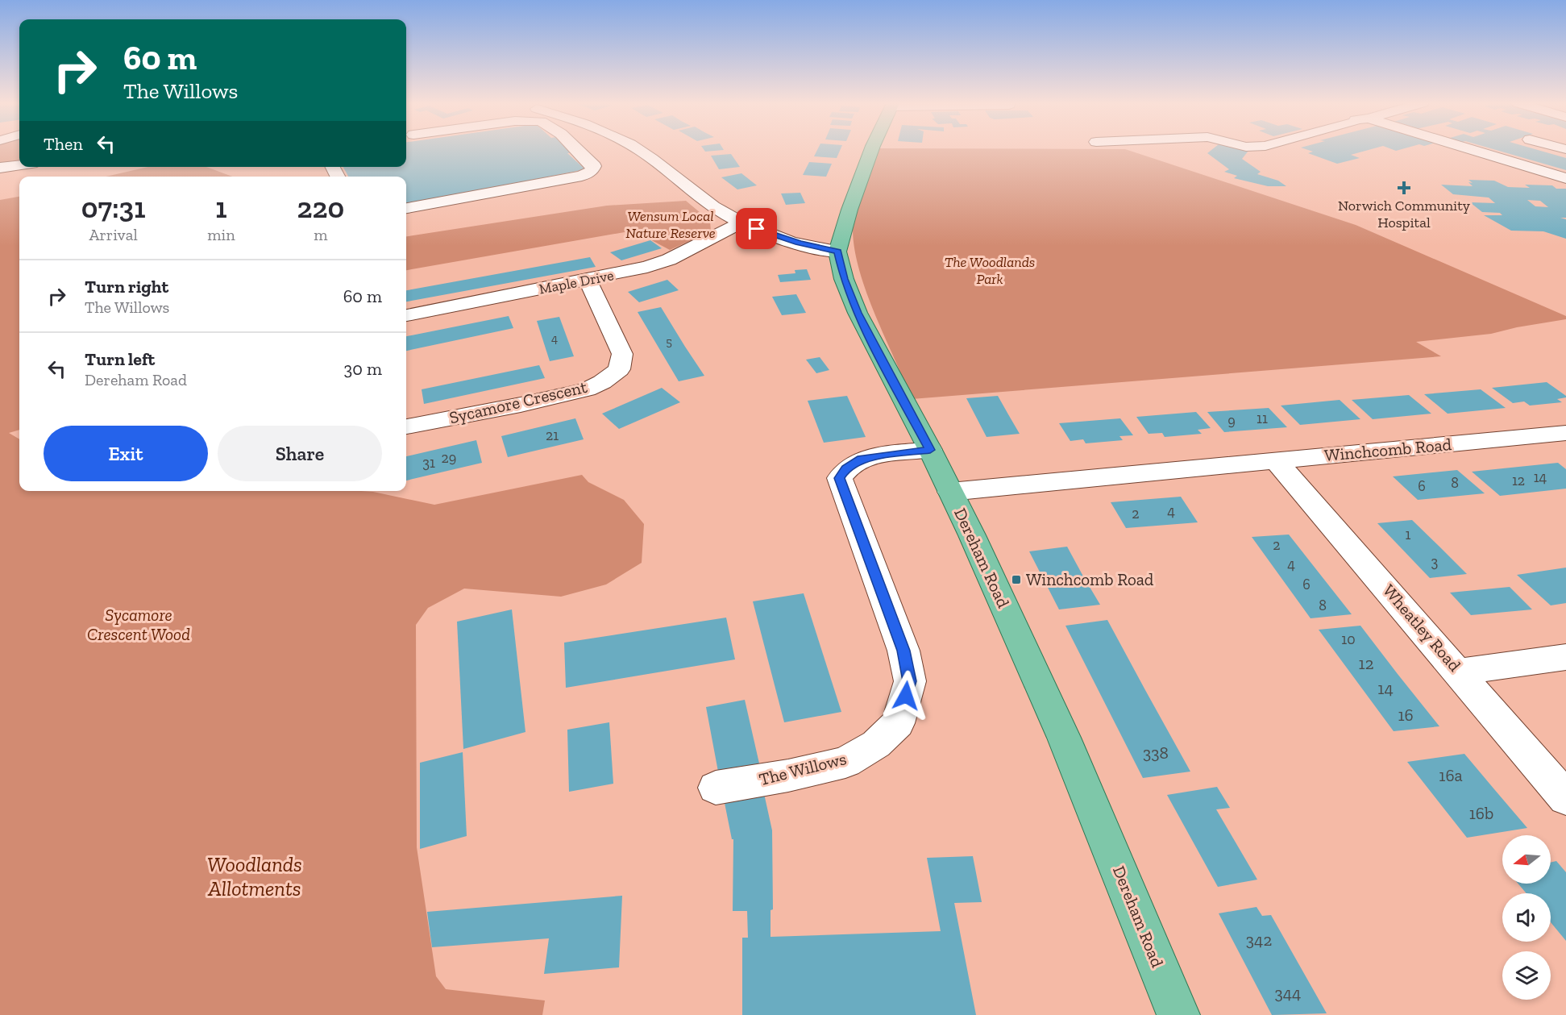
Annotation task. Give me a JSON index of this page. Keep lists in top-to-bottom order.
{
  "streets": {
    "main road": ["Dereham Road"],
    "street": [
      "Maple Drive",
      "Sycamore Crescent",
      "Winchcomb Road",
      "Wheatley Road",
      "The Willows"
    ]
  },
  "crossings": [
    ["Maple Drive", "Sycamore Crescent"],
    ["Winchcomb Road", "Dereham Road"],
    ["Winchcomb Road", "Wheatley Road"],
    ["Dereham Road", "The Willows"]
  ],
  "parks": [
    "Wensum Local Nature Reserve",
    "The Woodlands Park",
    "Sycamore Crescent Wood",
    "Woodlands Allotments"
  ],
  "places": {
    "health": ["Norwich Community Hospital"],
    "transit": ["Winchcomb Road"]
  },
  "house_numbers": [
    "4",
    "5",
    "11",
    "9",
    "21",
    "29",
    "31",
    "14",
    "12",
    "8",
    "6",
    "4",
    "2",
    "1",
    "2",
    "3",
    "4",
    "6",
    "8",
    "10",
    "12",
    "14",
    "16",
    "338",
    "16a",
    "16b",
    "342",
    "344"
  ],
  "north": "left",
  "page": {
    "turn": ["60 m", "The Willows"],
    "then": "Then",
    "eta": [
      "07:31",
      "Arrival",
      "1",
      "min",
      "220",
      "m"
    ],
    "list": [
      {
        "name": "Turn right",
        "note": "The Willows",
        "value": "60 m"
      },
      {
        "name": "Turn left",
        "note": "Dereham Road",
        "value": "30 m"
      }
    ],
    "buttons": ["Exit", "Share"]
  }
}
